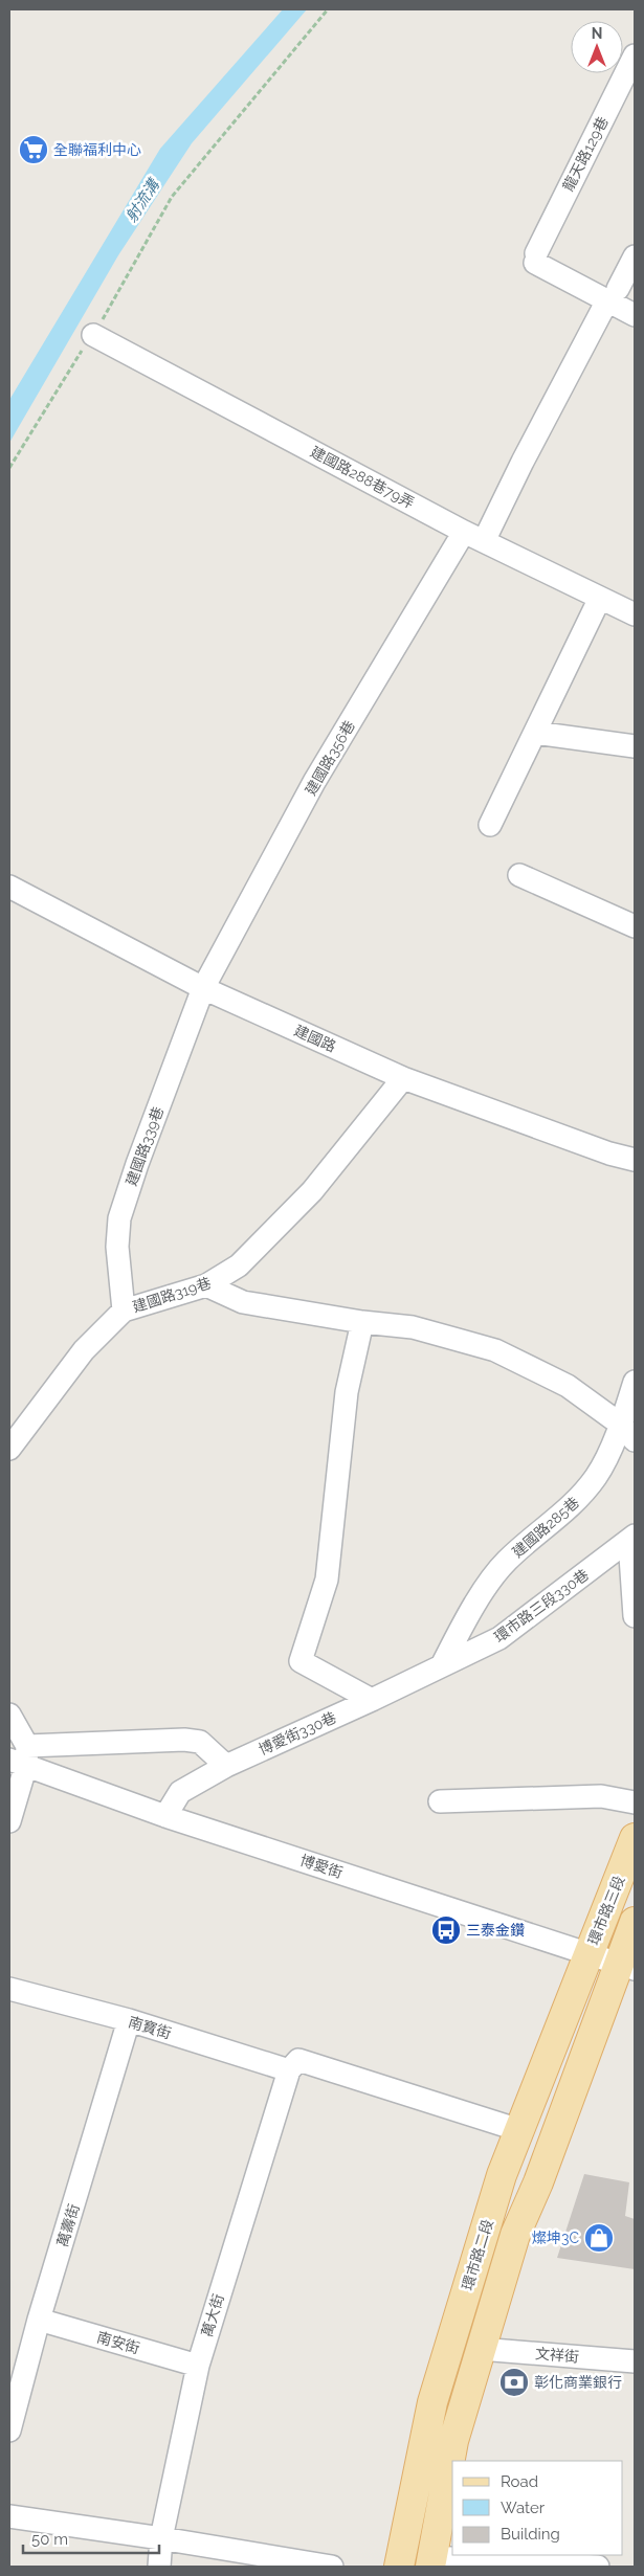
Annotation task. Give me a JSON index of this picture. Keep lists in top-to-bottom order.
{
  "streets": {
    "main road": ["環市路三段", "環市路二段"],
    "street": [
      "龍天路129巷",
      "建國路288巷79弄",
      "建國路356巷",
      "建國路",
      "建國路339巷",
      "建國路319巷",
      "建國路285巷",
      "環市路三段330巷",
      "博愛街330巷",
      "博愛街",
      "南寶街",
      "萬壽街",
      "萬大街",
      "南安街",
      "文祥街"
    ]
  },
  "crossings": [
    ["建國路288巷79弄", "建國路356巷"],
    ["建國路356巷", "建國路"],
    ["建國路356巷", "建國路339巷"],
    ["建國路", "建國路339巷"],
    ["建國路", "建國路319巷"],
    ["建國路339巷", "建國路319巷"],
    ["建國路285巷", "環市路三段330巷"],
    ["建國路285巷", "博愛街330巷"],
    ["環市路三段330巷", "博愛街330巷"],
    ["博愛街330巷", "博愛街"],
    ["博愛街", "環市路三段"],
    ["博愛街", "環市路二段"],
    ["環市路三段", "環市路二段"],
    ["南寶街", "萬壽街"],
    ["南寶街", "萬大街"],
    ["萬壽街", "南安街"],
    ["環市路二段", "文祥街"],
    ["萬大街", "南安街"]
  ],
  "water": ["射流溝"],
  "places": {
    "supermarket": ["全聯福利中心"],
    "bus stop": ["三泰金鑽"],
    "shop": ["燦坤3C"],
    "bank": ["彰化商業銀行"]
  },
  "legend": ["Road", "Water", "Building"],
  "scale_bar": "50 m",
  "north": "top"
}
